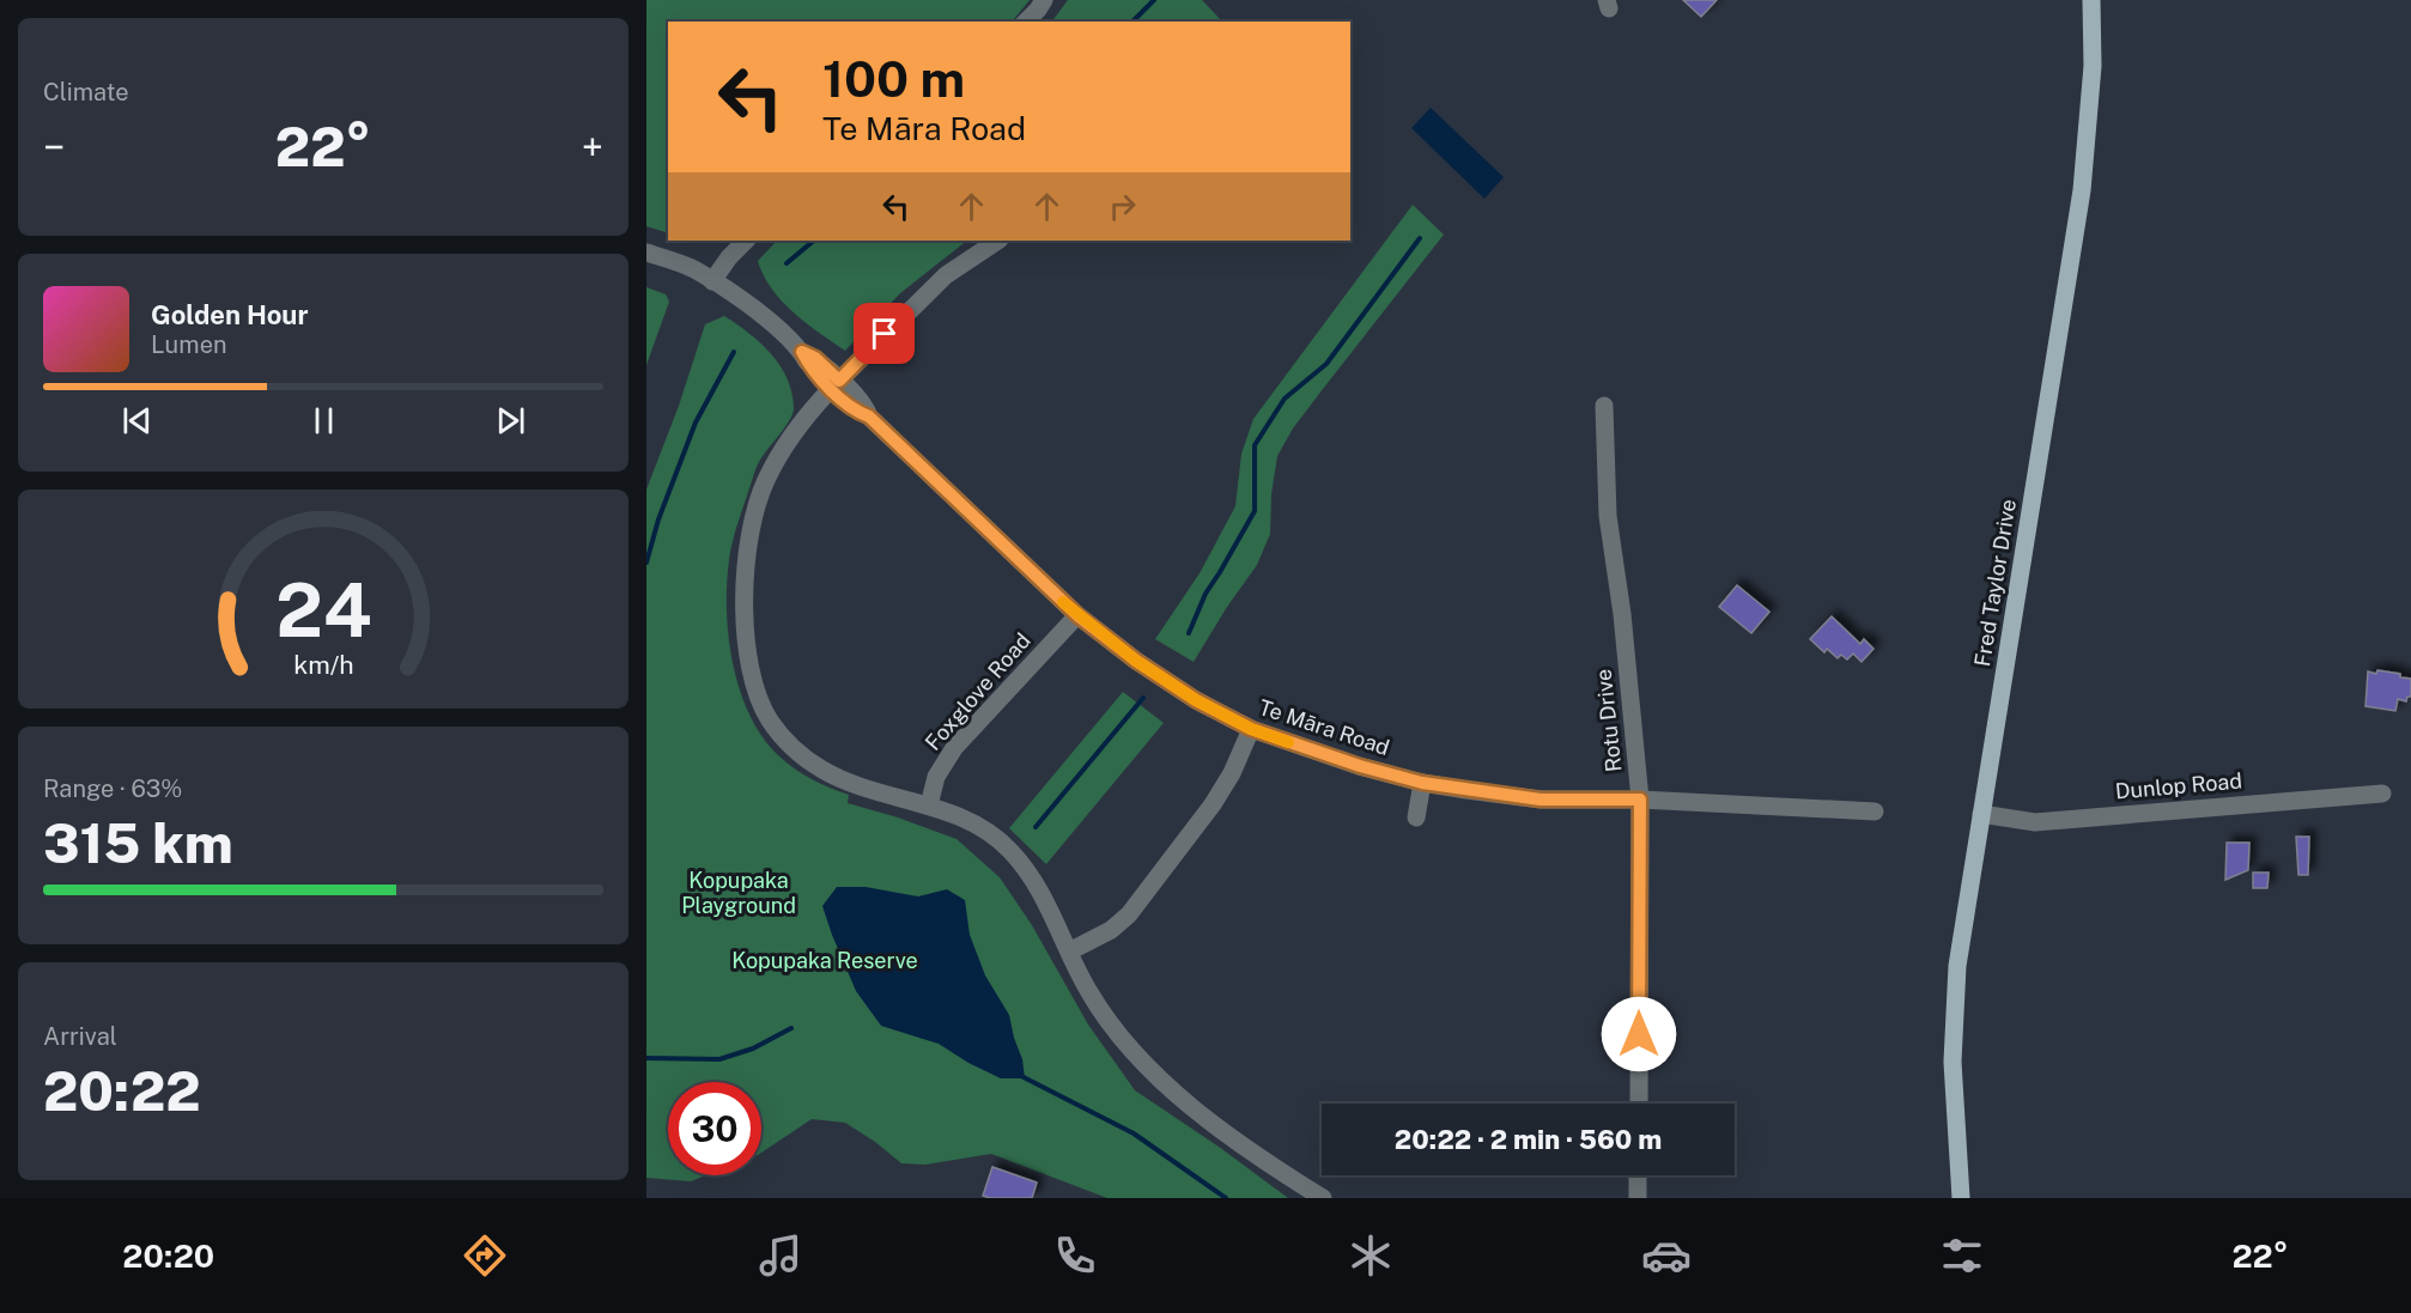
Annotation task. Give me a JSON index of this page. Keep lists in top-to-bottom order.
{
  "streets": {
    "main road": ["Fred Taylor Drive"],
    "street": [
      "Foxglove Road",
      "Rotu Drive",
      "Te Māra Road",
      "Dunlop Road"
    ]
  },
  "crossings": [
    ["Fred Taylor Drive", "Dunlop Road"],
    ["Foxglove Road", "Te Māra Road"],
    ["Rotu Drive", "Te Māra Road"]
  ],
  "parks": ["Kopupaka Playground", "Kopupaka Reserve"],
  "page": {
    "tile": [
      "Climate",
      ["Range · 63%", "315 km"],
      ["Arrival", "20:22"]
    ],
    "turn": ["100 m", "Te Māra Road"],
    "heat": ["−", "22°", "+"],
    "song": ["Golden Hour", "Lumen"],
    "limit": "30",
    "trip": "20:22 · 2 min · 560 m",
    "tabs": ["20:20", "22°"],
    "gauge": ["24", "km/h"]
  }
}
